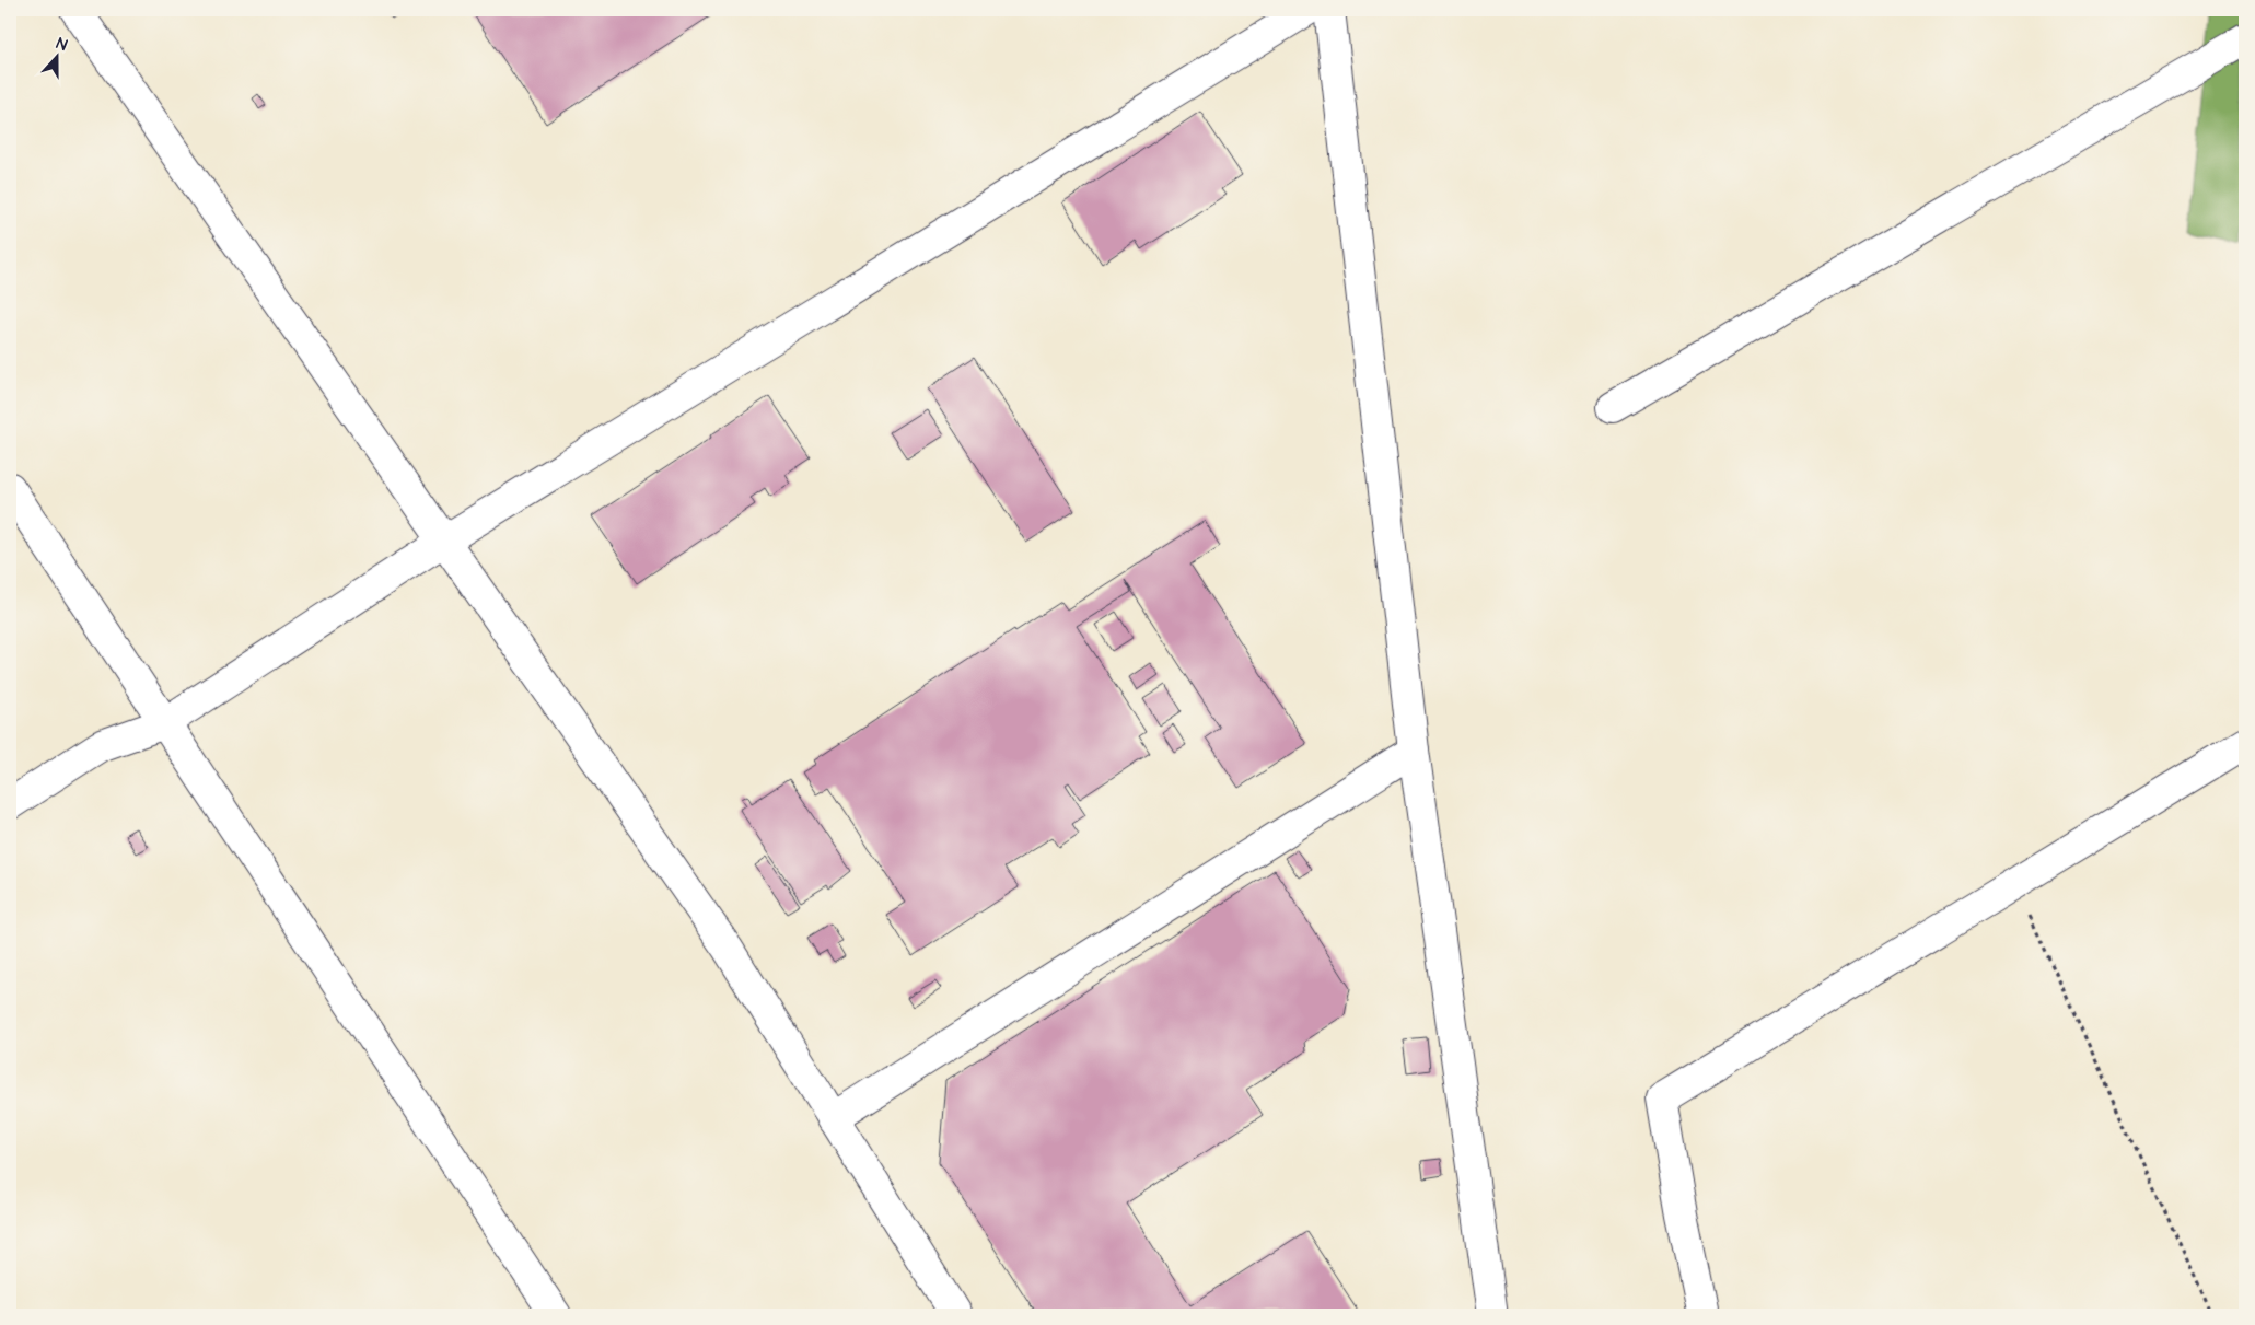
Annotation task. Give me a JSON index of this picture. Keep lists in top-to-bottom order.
{
  "north": "top"
}
